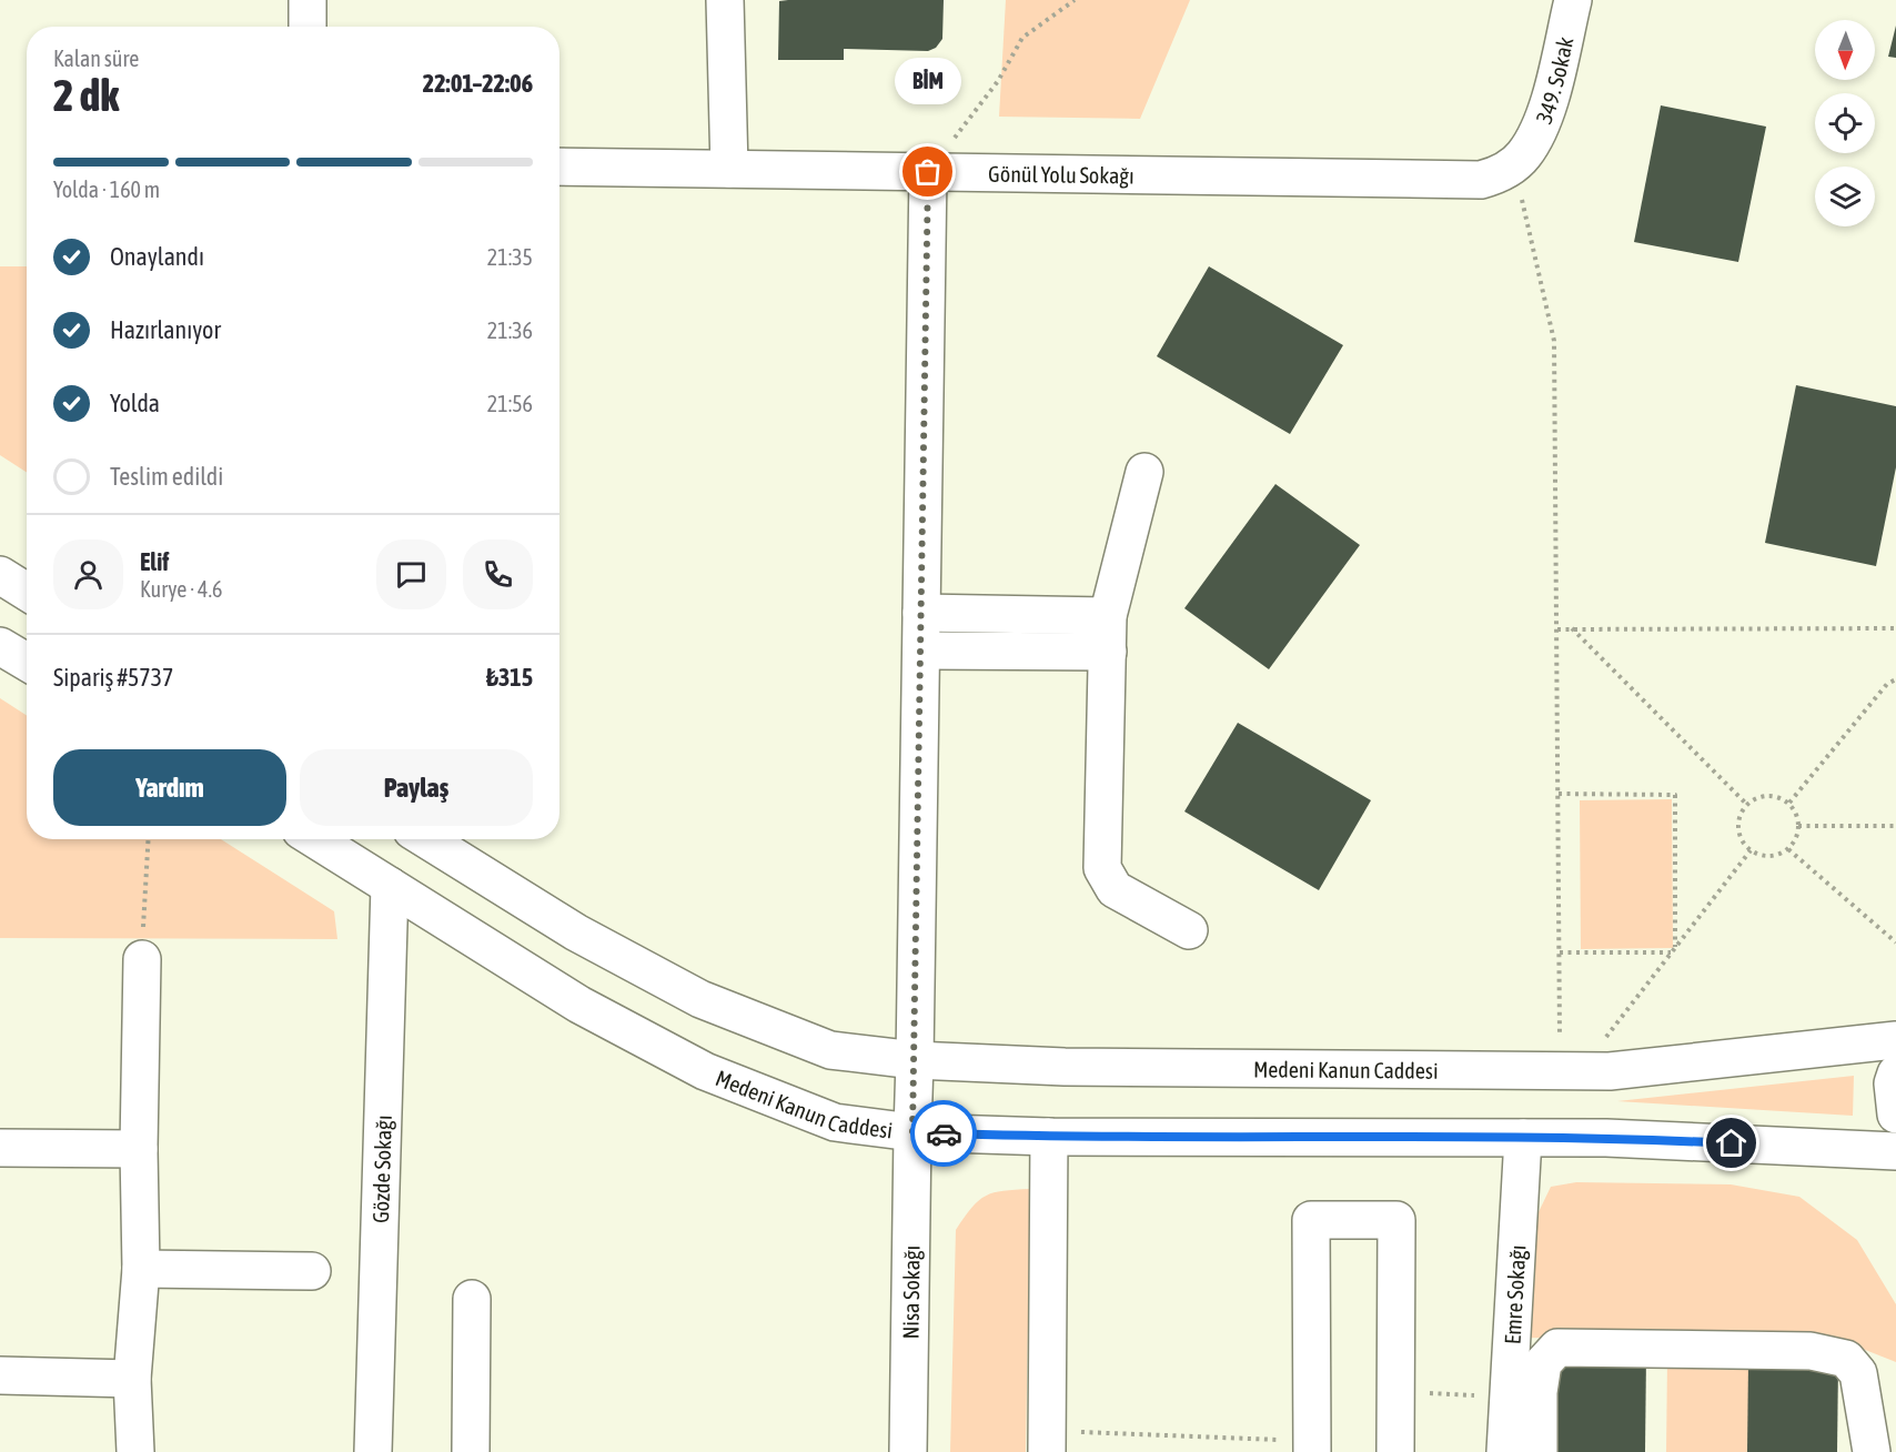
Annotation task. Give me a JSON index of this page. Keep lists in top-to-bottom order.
{
  "streets": {
    "street": [
      "349. Sokak",
      "Gönül Yolu Sokağı",
      "Medeni Kanun Caddesi",
      "Gözde Sokağı",
      "Nisa Sokağı",
      "Emre Sokağı"
    ]
  },
  "crossings": [
    ["349. Sokak", "Gönül Yolu Sokağı"],
    ["Gönül Yolu Sokağı", "Nisa Sokağı"],
    ["Medeni Kanun Caddesi", "Gözde Sokağı"],
    ["Medeni Kanun Caddesi", "Nisa Sokağı"],
    ["Medeni Kanun Caddesi", "Emre Sokağı"]
  ],
  "places": ["BİM"],
  "north": "bottom",
  "page": {
    "heading": ["2 dk", "Kalan süre", "22:01–22:06"],
    "panel": [
      "Elif",
      "Kurye · 4.6",
      "Sipariş #5737",
      "₺315"
    ],
    "bubble": "BİM",
    "bar": "Yolda · 160 m",
    "list": [
      ["Onaylandı", "21:35"],
      ["Hazırlanıyor", "21:36"],
      ["Yolda", "21:56"],
      "Teslim edildi"
    ],
    "buttons": ["Yardım", "Paylaş"]
  }
}
